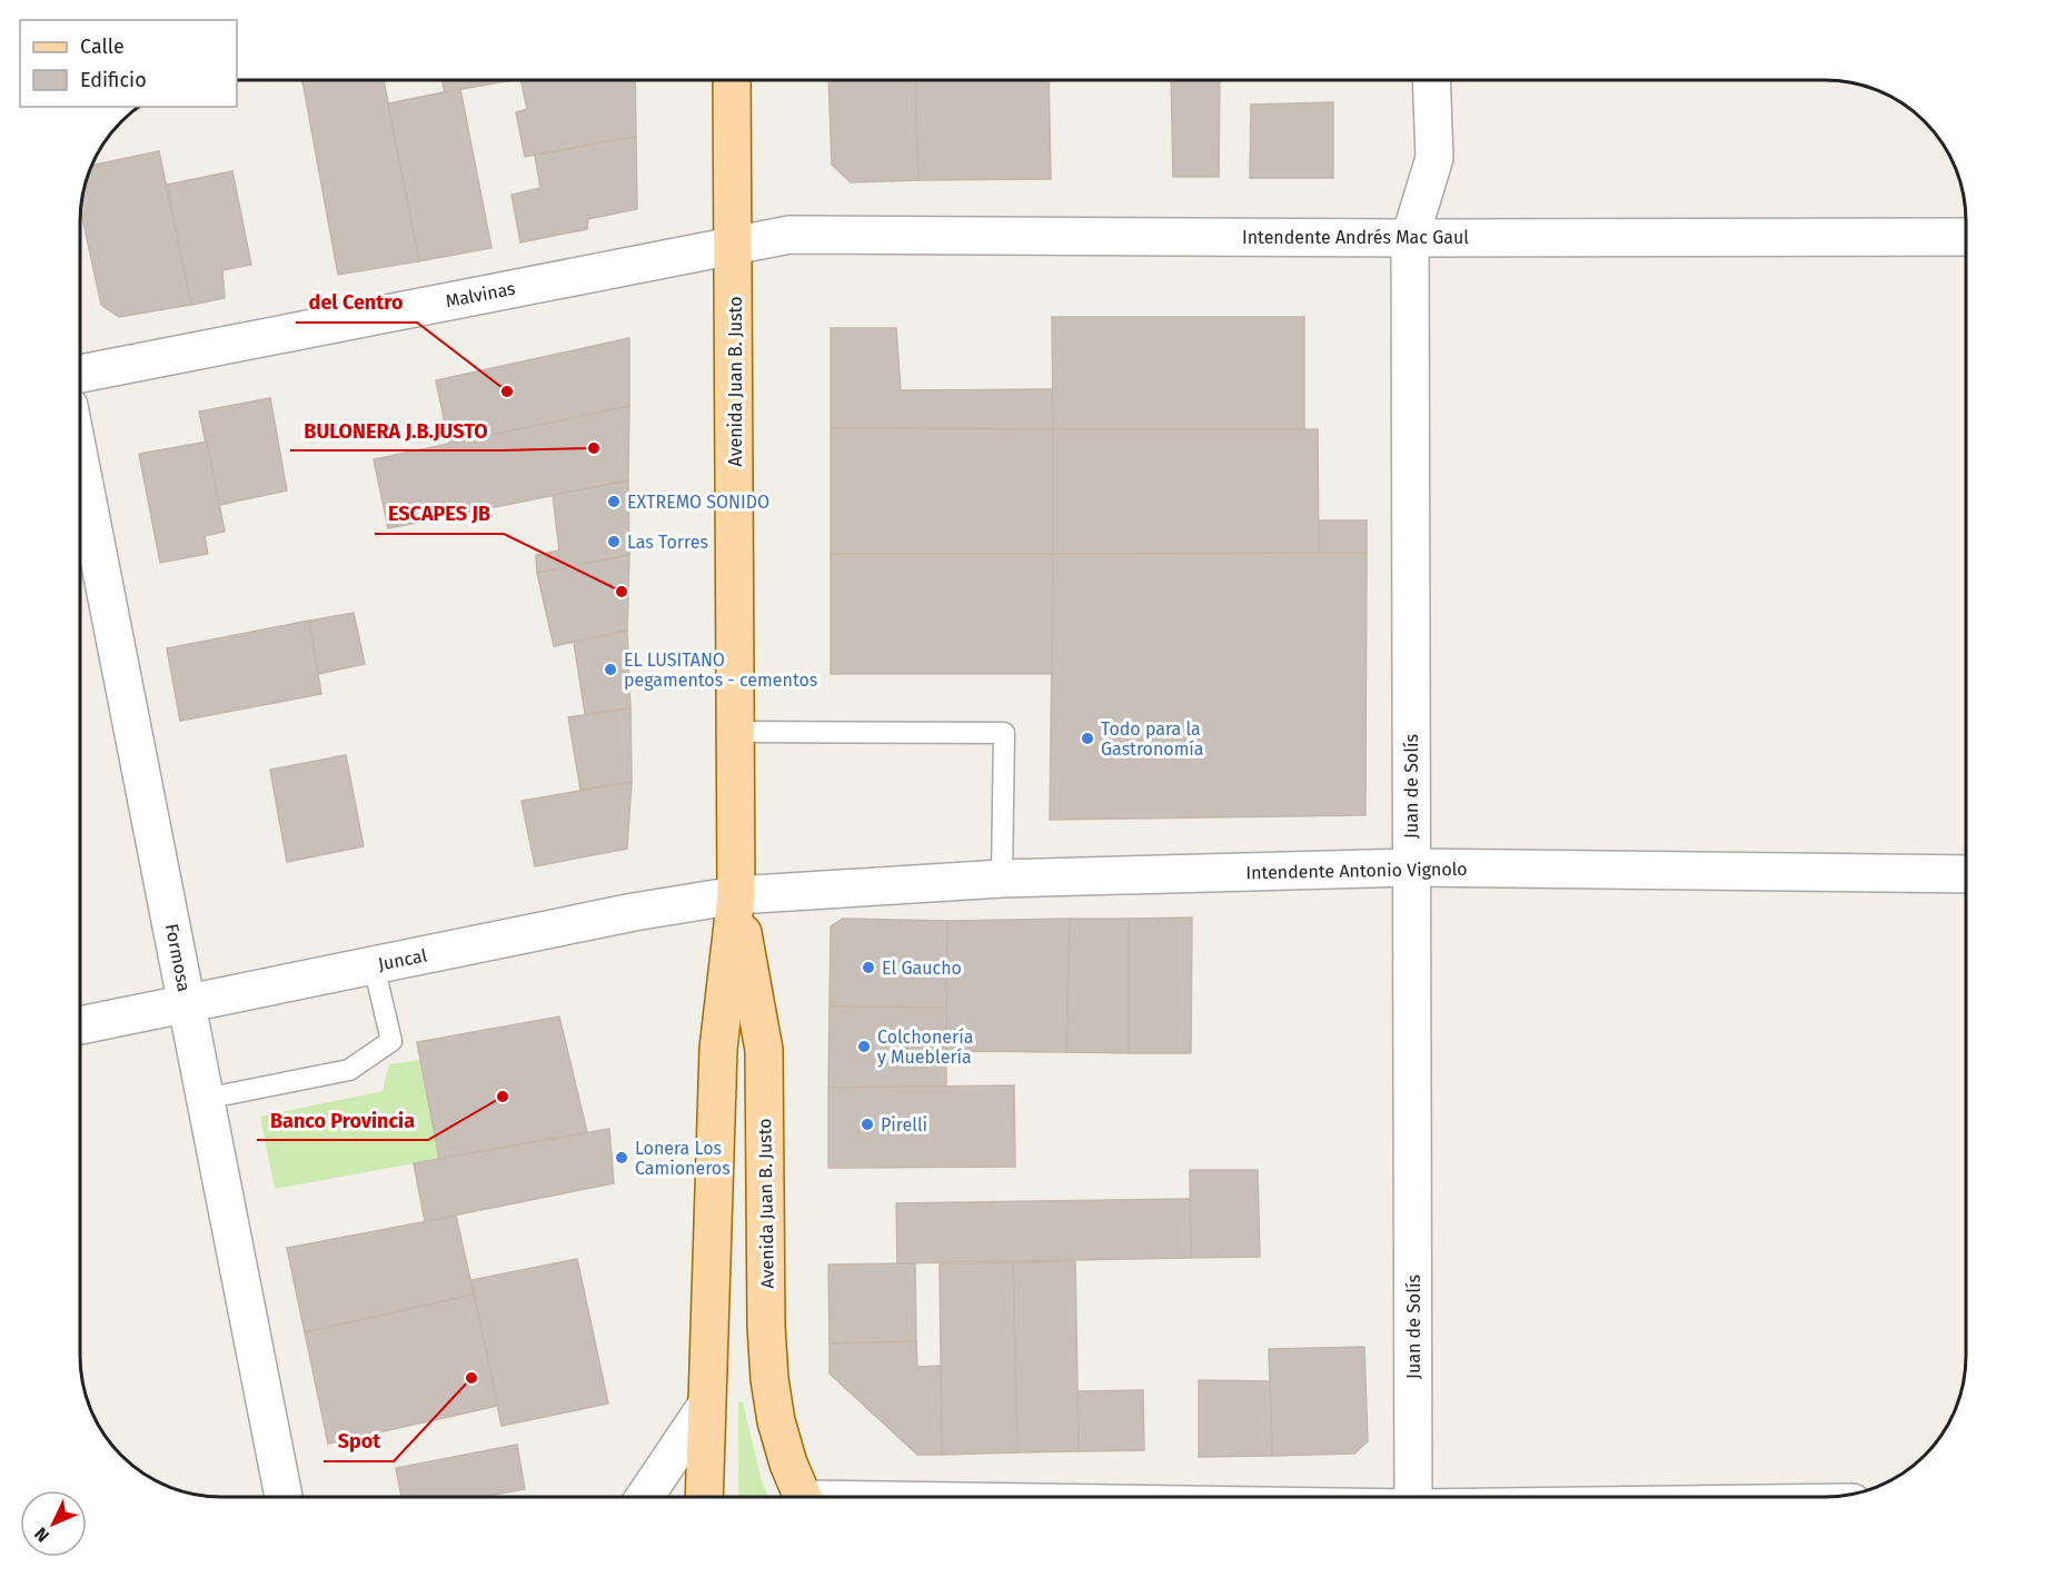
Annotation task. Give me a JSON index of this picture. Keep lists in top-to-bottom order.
{
  "streets": {
    "main road": ["Avenida Juan B. Justo"],
    "street": [
      "Intendente Andrés Mac Gaul",
      "Malvinas",
      "Juan de Solís",
      "Intendente Antonio Vignolo",
      "Formosa",
      "Juncal"
    ]
  },
  "crossings": [
    ["Intendente Andrés Mac Gaul", "Malvinas"],
    ["Intendente Andrés Mac Gaul", "Avenida Juan B. Justo"],
    ["Intendente Andrés Mac Gaul", "Juan de Solís"],
    ["Malvinas", "Avenida Juan B. Justo"],
    ["Avenida Juan B. Justo", "Intendente Antonio Vignolo"],
    ["Avenida Juan B. Justo", "Juncal"],
    ["Juan de Solís", "Intendente Antonio Vignolo"],
    ["Intendente Antonio Vignolo", "Juncal"],
    ["Formosa", "Juncal"]
  ],
  "places": [
    "del Centro",
    "BULONERA J.B.JUSTO",
    "EXTREMO SONIDO",
    "Las Torres",
    "ESCAPES JB",
    "EL LUSITANO pegamentos - cementos",
    "Todo para la Gastronomía",
    "El Gaucho",
    "Colchonería y Mueblería",
    "Banco Provincia",
    "Pirelli",
    "Lonera Los Camioneros",
    "Spot"
  ],
  "legend": ["Calle", "Edificio"],
  "north": "bottom left"
}
